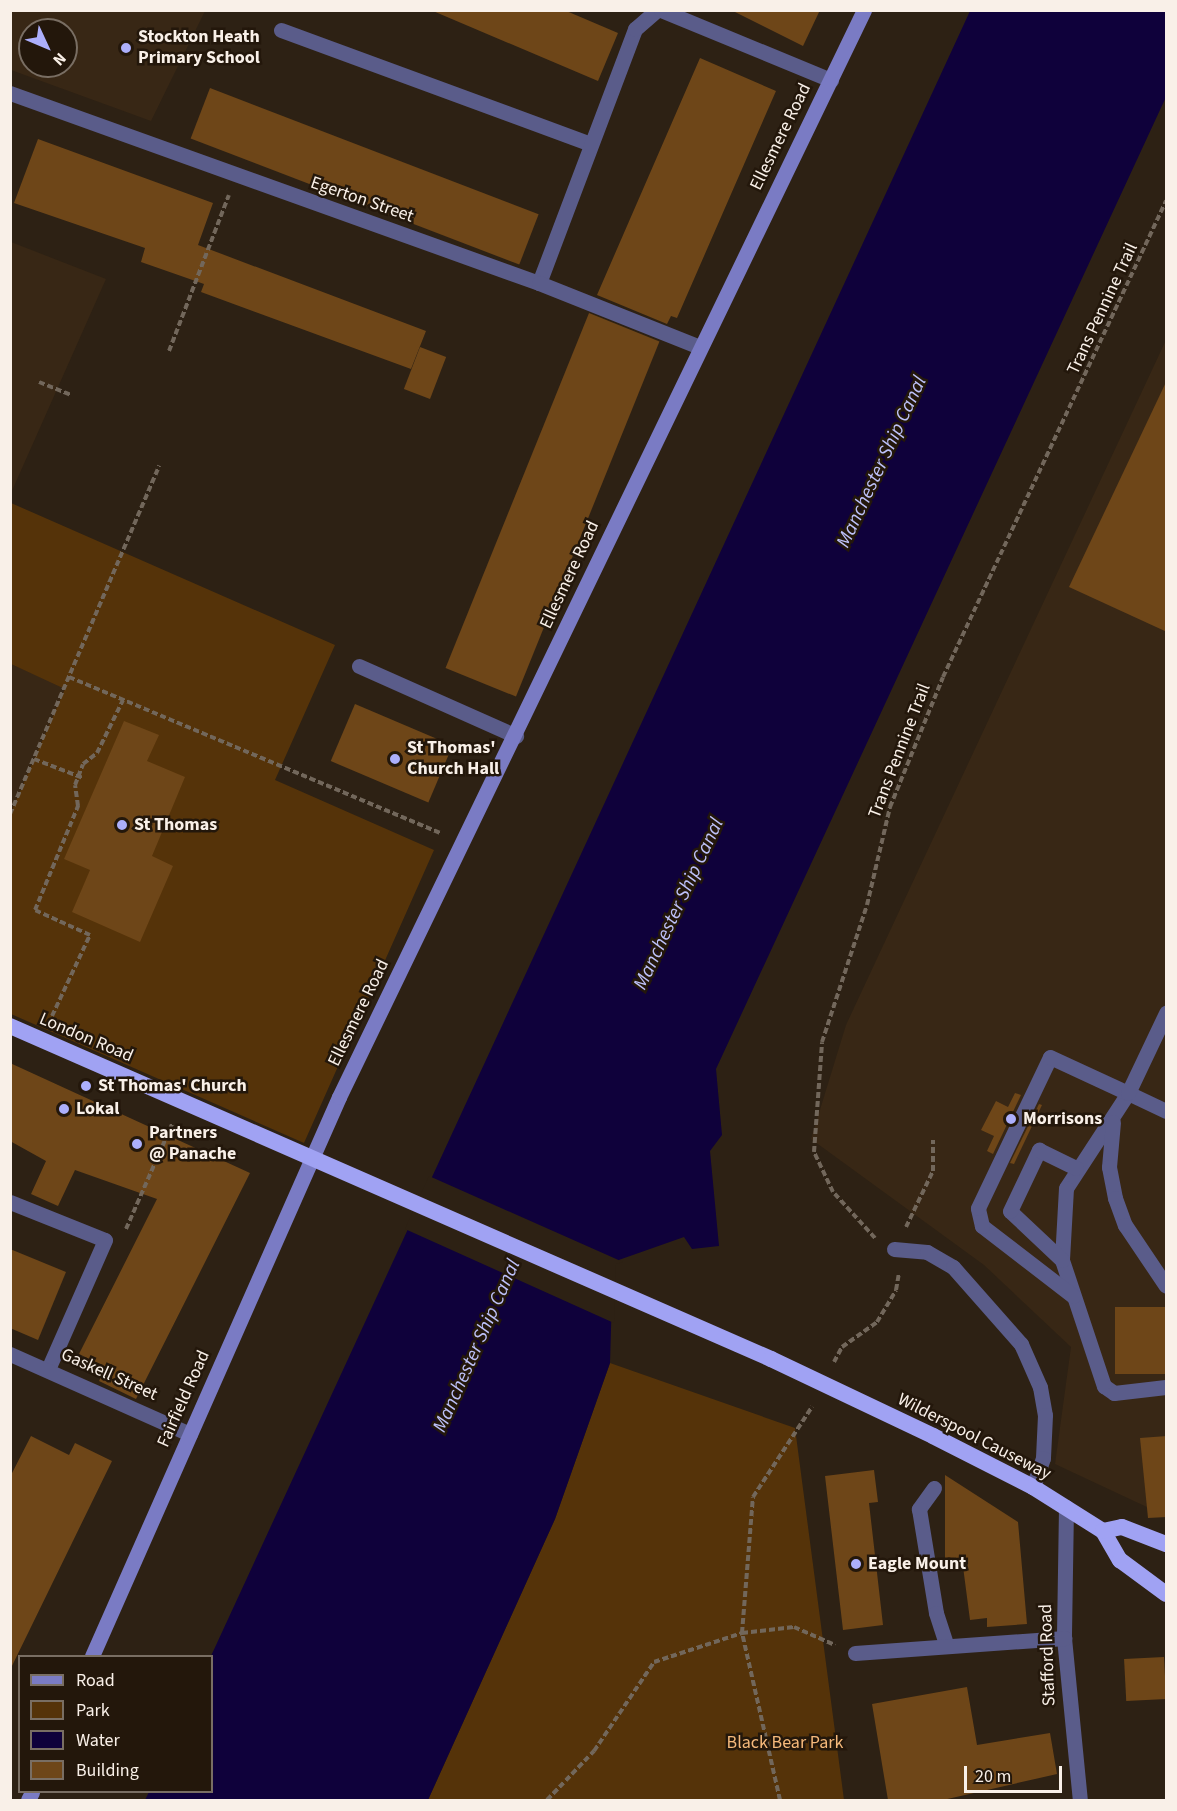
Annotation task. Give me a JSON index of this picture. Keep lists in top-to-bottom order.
{
  "streets": {
    "highway": ["London Road", "Wilderspool Causeway"],
    "main road": ["Ellesmere Road", "Fairfield Road"],
    "street": ["Egerton Street", "Gaskell Street", "Stafford Road"],
    "path": ["Trans Pennine Trail"]
  },
  "crossings": [
    ["Ellesmere Road", "Egerton Street"],
    ["Ellesmere Road", "London Road"],
    ["Ellesmere Road", "Fairfield Road"],
    ["London Road", "Fairfield Road"],
    ["London Road", "Wilderspool Causeway"],
    ["Gaskell Street", "Fairfield Road"],
    ["Wilderspool Causeway", "Stafford Road"]
  ],
  "water": ["Manchester Ship Canal"],
  "parks": ["Black Bear Park"],
  "places": [
    "Stockton Heath Primary School",
    "St Thomas' Church Hall",
    "St Thomas",
    "St Thomas' Church",
    "Lokal",
    "Morrisons",
    "Partners @ Panache",
    "Eagle Mount"
  ],
  "legend": [
    "Road",
    "Park",
    "Water",
    "Building"
  ],
  "scale_bar": "20 m",
  "north": "bottom right"
}
